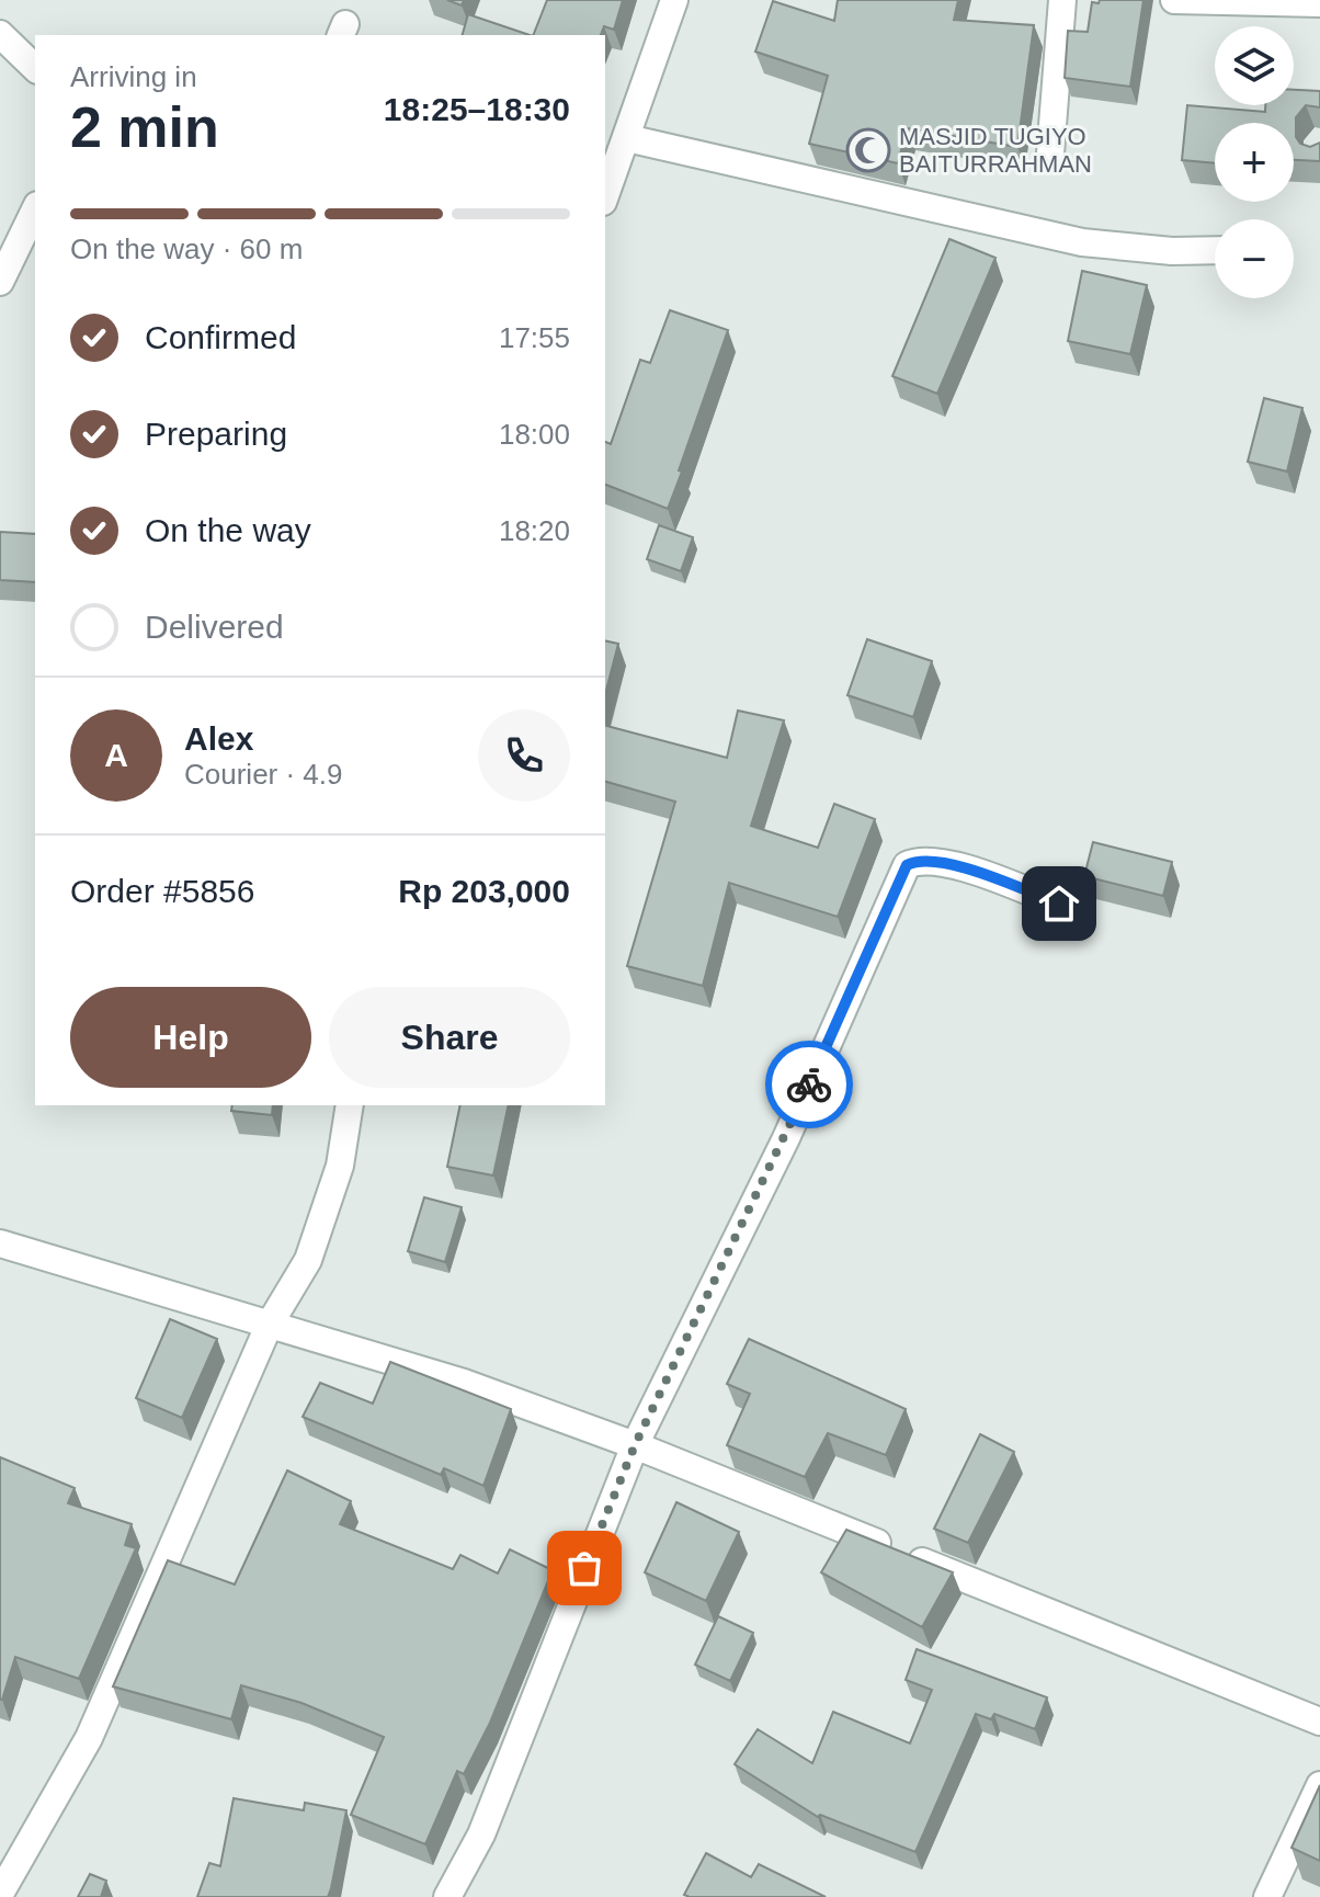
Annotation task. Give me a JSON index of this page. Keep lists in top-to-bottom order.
{
  "places": {
    "mosque": ["MASJID TUGIYO BAITURRAHMAN"]
  },
  "page": {
    "map_buttons": ["+", "−"],
    "heading": ["2 min", "Arriving in", "18:25–18:30"],
    "panel": [
      "Alex",
      "Courier · 4.9",
      "Order #5856",
      "Rp 203,000"
    ],
    "bar": "On the way · 60 m",
    "list": [
      ["Confirmed", "17:55"],
      ["Preparing", "18:00"],
      ["On the way", "18:20"],
      "Delivered"
    ],
    "round": "A",
    "buttons": ["Help", "Share"]
  }
}
